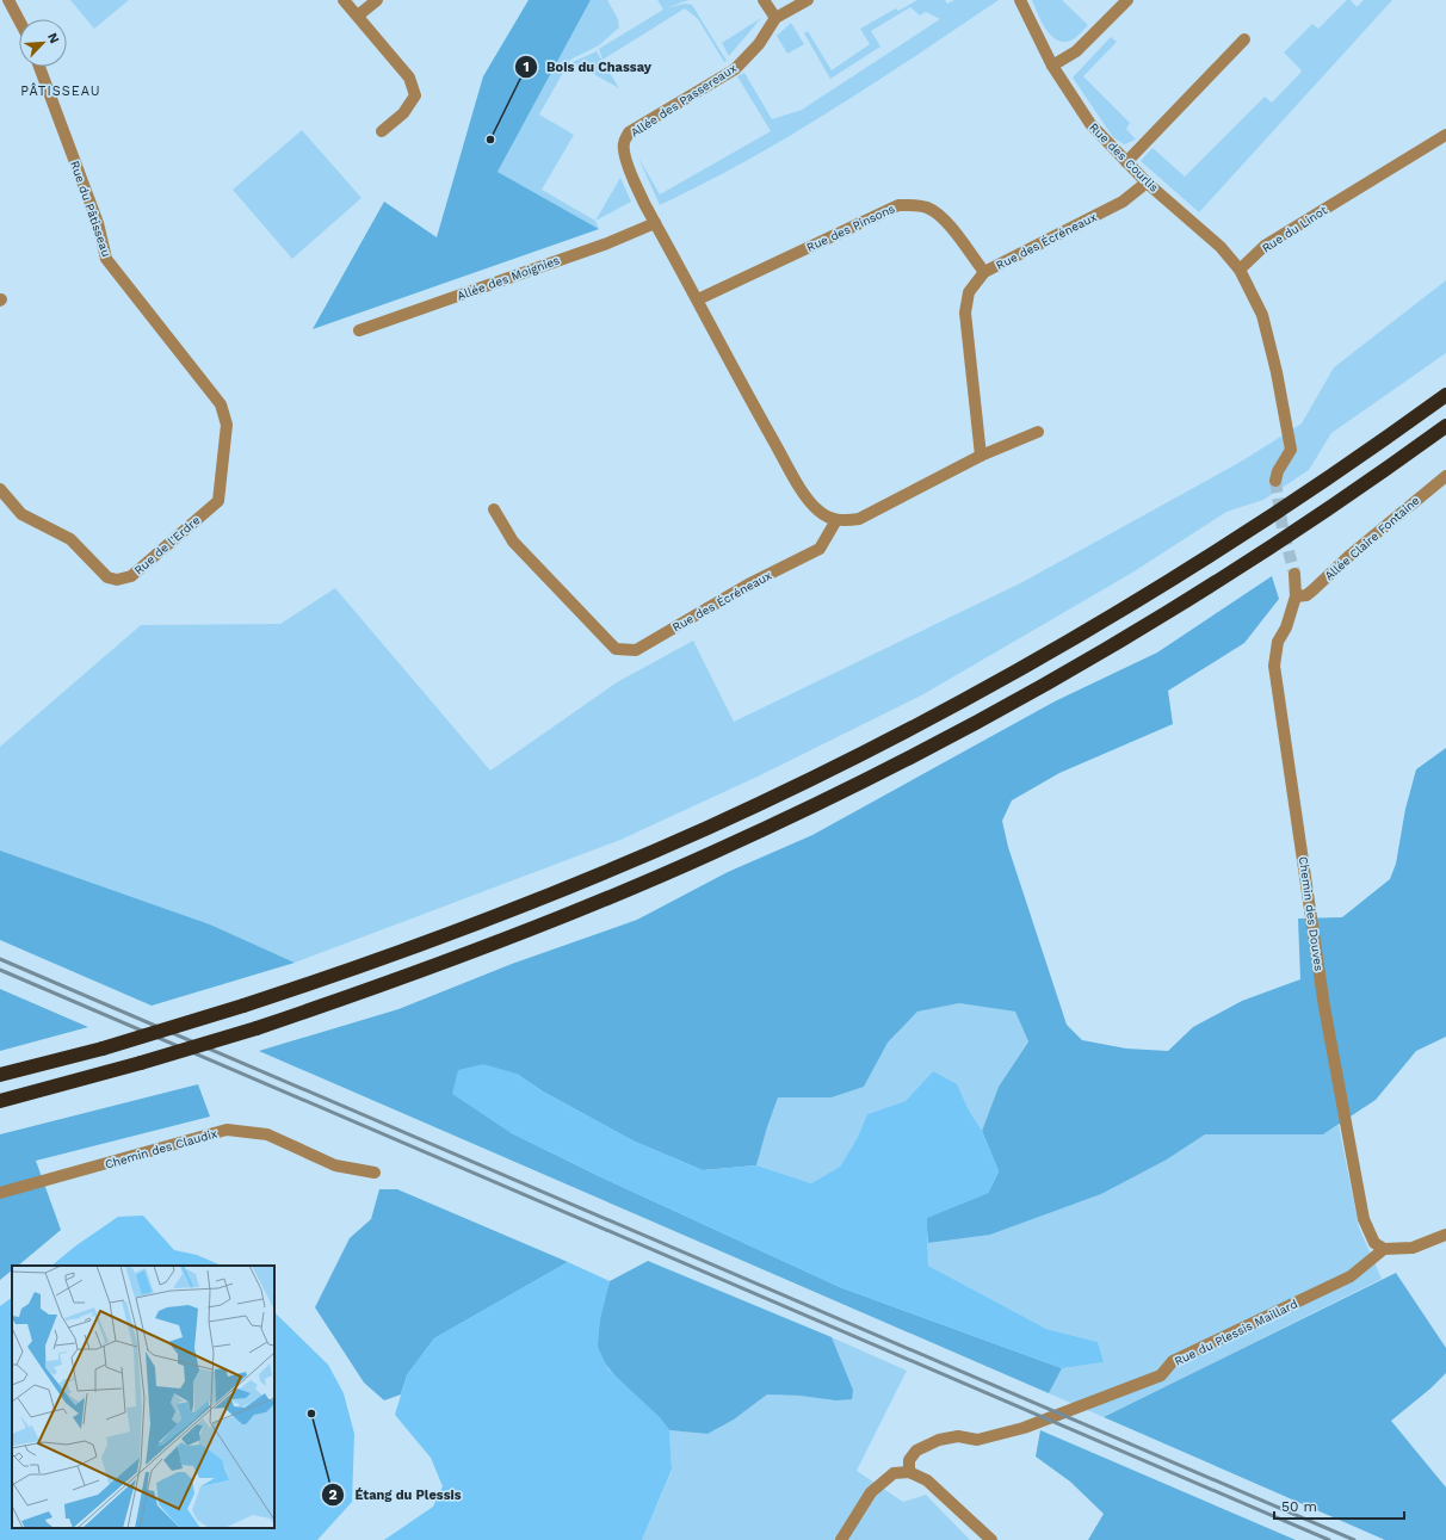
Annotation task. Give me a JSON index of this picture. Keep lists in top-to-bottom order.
{
  "streets": {
    "street": [
      "Allée des Passereaux",
      "Rue des Courlis",
      "Rue du Pâtisseau",
      "Rue des Pinsons",
      "Rue du Linot",
      "Rue des Écréneaux",
      "Allée des Moignies",
      "Allée Claire Fontaine",
      "Rue de l'Erdre",
      "Chemin des Douves",
      "Chemin des Claudix",
      "Rue du Plessis Maillard"
    ]
  },
  "crossings": [
    ["Allée des Passereaux", "Allée des Moignies"],
    ["Rue des Courlis", "Rue du Linot"],
    ["Rue des Courlis", "Rue des Écréneaux"],
    ["Rue du Pâtisseau", "Rue de l'Erdre"],
    ["Rue des Pinsons", "Rue des Écréneaux"],
    ["Allée Claire Fontaine", "Chemin des Douves"],
    ["Chemin des Douves", "Rue du Plessis Maillard"]
  ],
  "districts": ["PÂTISSEAU"],
  "places": ["Bois du Chassay", "Étang du Plessis"],
  "scale_bar": "50 m",
  "north": "top right"
}
